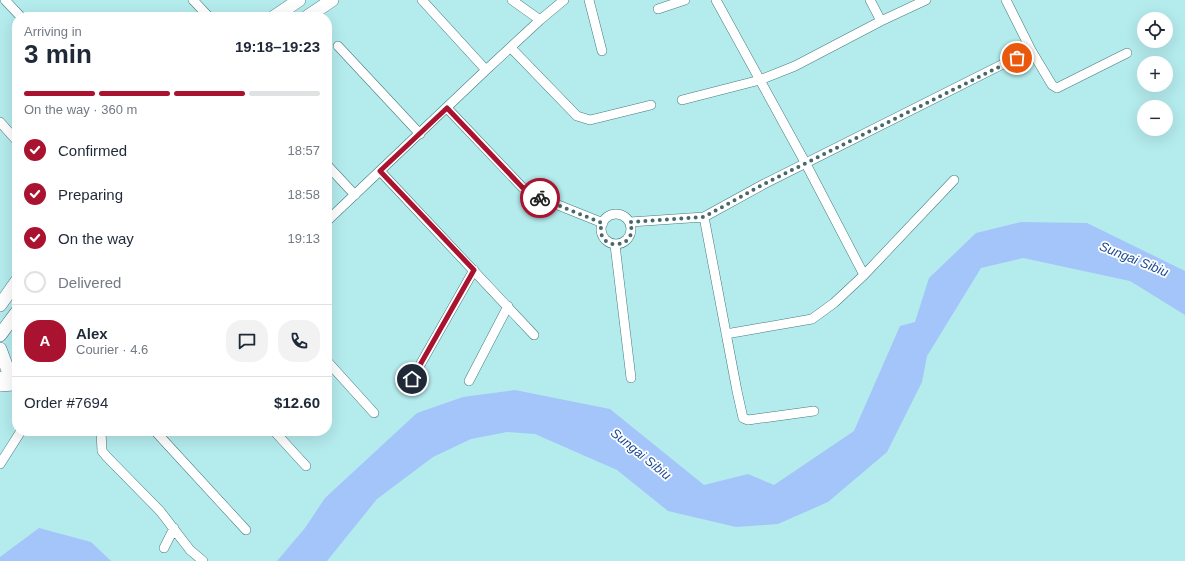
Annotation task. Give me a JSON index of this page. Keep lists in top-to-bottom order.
{
  "water": ["Sungai Sibiu"],
  "page": {
    "map_buttons": ["+", "−"],
    "heading": ["3 min", "Arriving in", "19:18–19:23"],
    "panel": [
      "Alex",
      "Courier · 4.6",
      "Order #7694",
      "$12.60"
    ],
    "bar": "On the way · 360 m",
    "list": [
      ["Confirmed", "18:57"],
      ["Preparing", "18:58"],
      ["On the way", "19:13"],
      "Delivered"
    ],
    "round": "A"
  }
}
